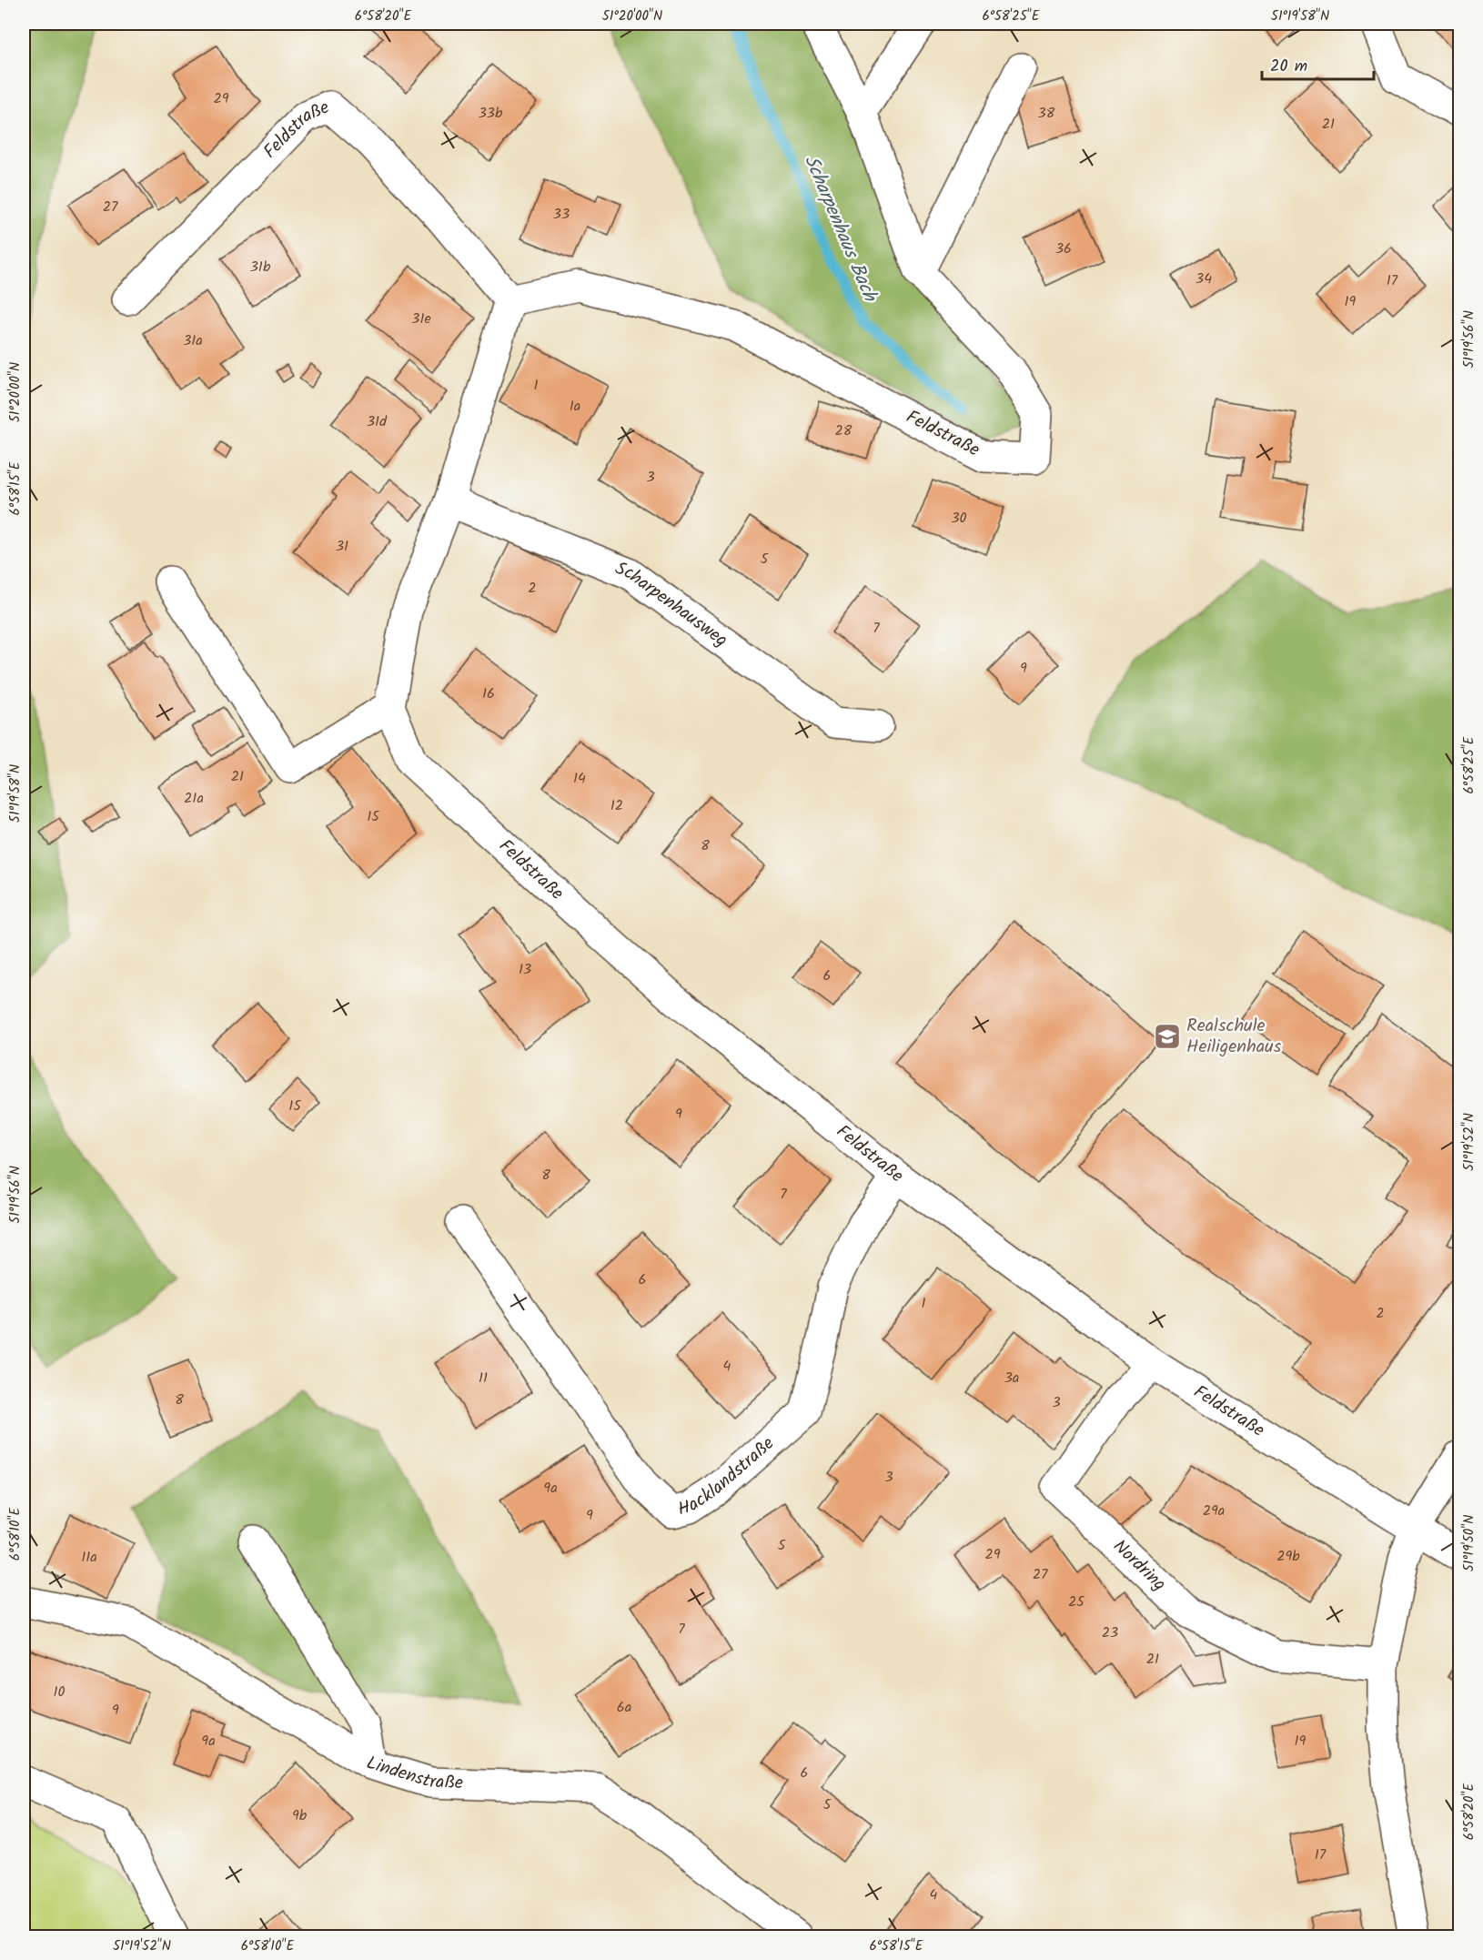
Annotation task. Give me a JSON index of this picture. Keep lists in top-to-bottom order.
{
  "streets": {
    "street": [
      "Feldstraße",
      "Scharpenhausweg",
      "Hacklandstraße",
      "Nordring",
      "Lindenstraße"
    ]
  },
  "crossings": [
    ["Feldstraße", "Hacklandstraße"],
    ["Feldstraße", "Nordring"]
  ],
  "water": ["Scharpenhaus Bach"],
  "places": {
    "school or university": ["Realschule Heiligenhaus"]
  },
  "house_numbers": [
    "29",
    "33b",
    "38",
    "21",
    "27",
    "33",
    "36",
    "31b",
    "34",
    "17",
    "19",
    "31e",
    "31a",
    "1",
    "1a",
    "31d",
    "28",
    "3",
    "30",
    "31",
    "5",
    "2",
    "7",
    "9",
    "16",
    "21",
    "14",
    "21a",
    "12",
    "15",
    "8",
    "13",
    "6",
    "15",
    "9",
    "8",
    "7",
    "6",
    "1",
    "2",
    "4",
    "11",
    "3a",
    "8",
    "3",
    "3",
    "9a",
    "29a",
    "9",
    "5",
    "29",
    "29b",
    "11a",
    "27",
    "25",
    "7",
    "23",
    "21",
    "10",
    "6a",
    "9",
    "9a",
    "19",
    "6",
    "5",
    "9b",
    "17",
    "4"
  ],
  "scale_bar": "20 m",
  "coordinates": [
    "6°58'20\"E",
    "51°20'00\"N",
    "6°58'25\"E",
    "51°19'58\"N",
    "51°19'56\"N",
    "6°58'15\"E",
    "51°19'52\"N",
    "6°58'10\"E",
    "51°19'50\"N"
  ]
}
